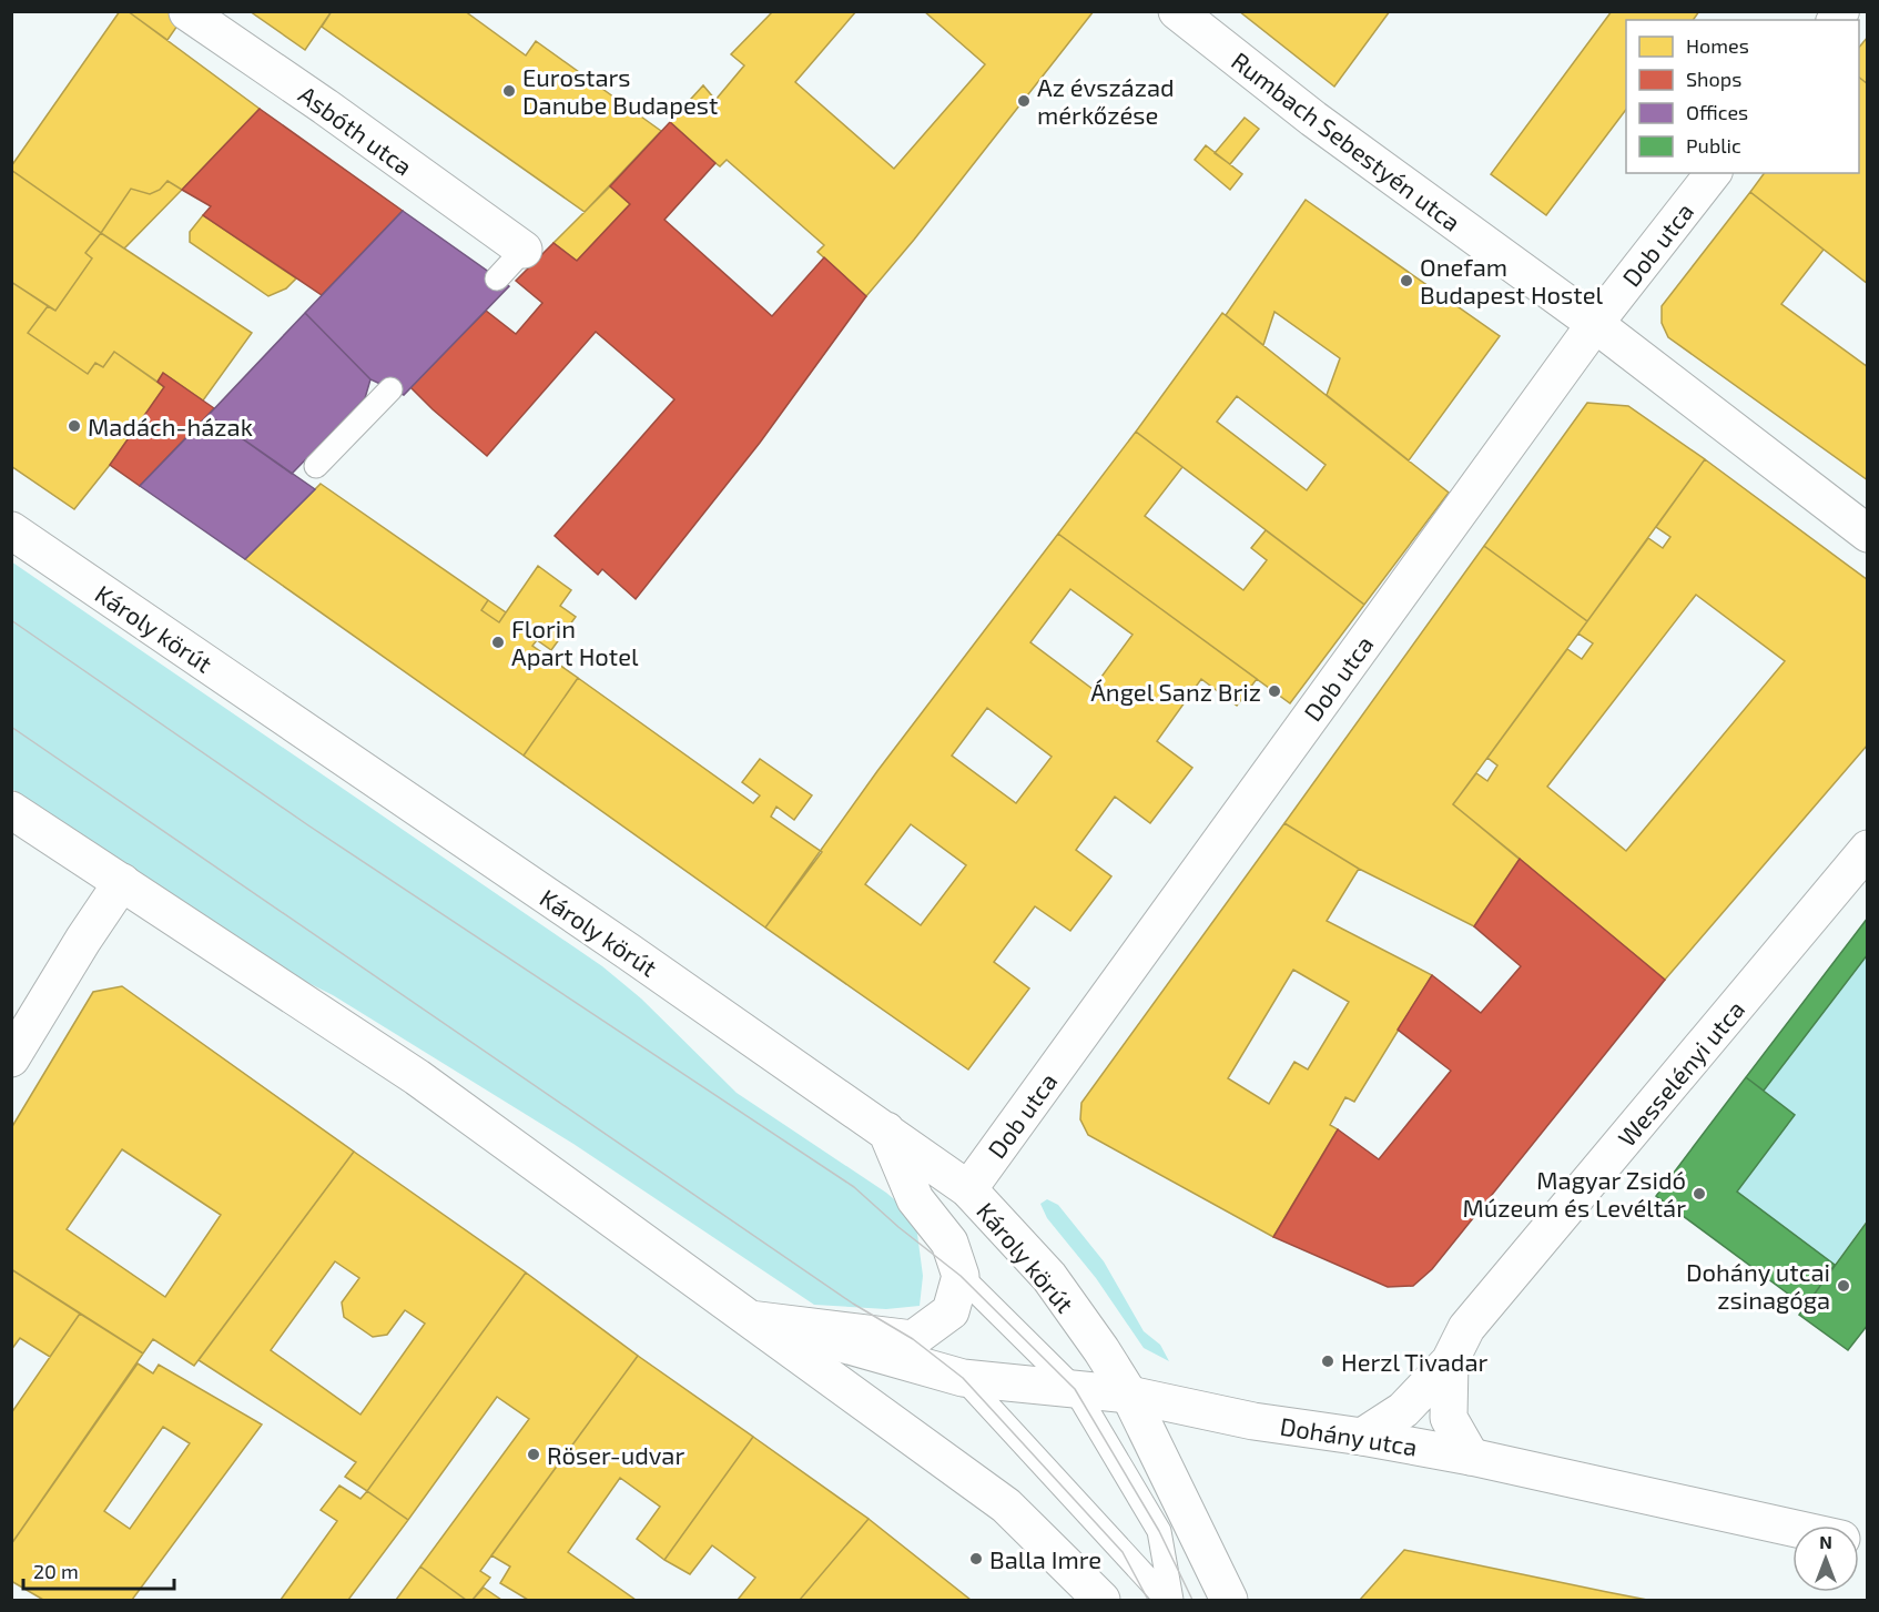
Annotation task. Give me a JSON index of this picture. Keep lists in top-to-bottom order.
{
  "streets": {
    "street": [
      "Asbóth utca",
      "Rumbach Sebestyén utca",
      "Dob utca",
      "Károly körút",
      "Wesselényi utca",
      "Dohány utca"
    ]
  },
  "crossings": [
    ["Rumbach Sebestyén utca", "Dob utca"],
    ["Dob utca", "Károly körút"],
    ["Károly körút", "Dohány utca"],
    ["Wesselényi utca", "Dohány utca"]
  ],
  "places": [
    "Eurostars Danube Budapest",
    "Az évszázad mérkőzése",
    "Onefam Budapest Hostel",
    "Madách-házak",
    "Florin Apart Hotel",
    "Ángel Sanz Briz",
    "Magyar Zsidó Múzeum és Levéltár",
    "Dohány utcai zsinagóga",
    "Herzl Tivadar",
    "Röser-udvar",
    "Balla Imre"
  ],
  "legend": [
    "Homes",
    "Shops",
    "Offices",
    "Public"
  ],
  "scale_bar": "20 m",
  "north": "top"
}
